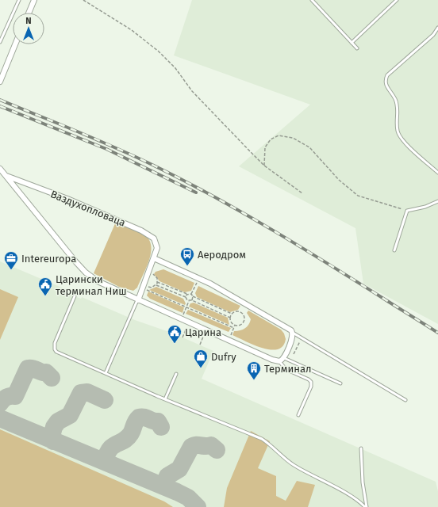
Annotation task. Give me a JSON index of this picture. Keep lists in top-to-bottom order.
{
  "streets": {
    "street": ["Ваздухопловаца"]
  },
  "places": {
    "bus stop": ["Аеродром"],
    "office": ["Intereuropa"],
    "public building": ["Царински терминал Ниш", "Царина"],
    "shop": ["Dufry"],
    "building": ["Терминал"]
  },
  "north": "top"
}
